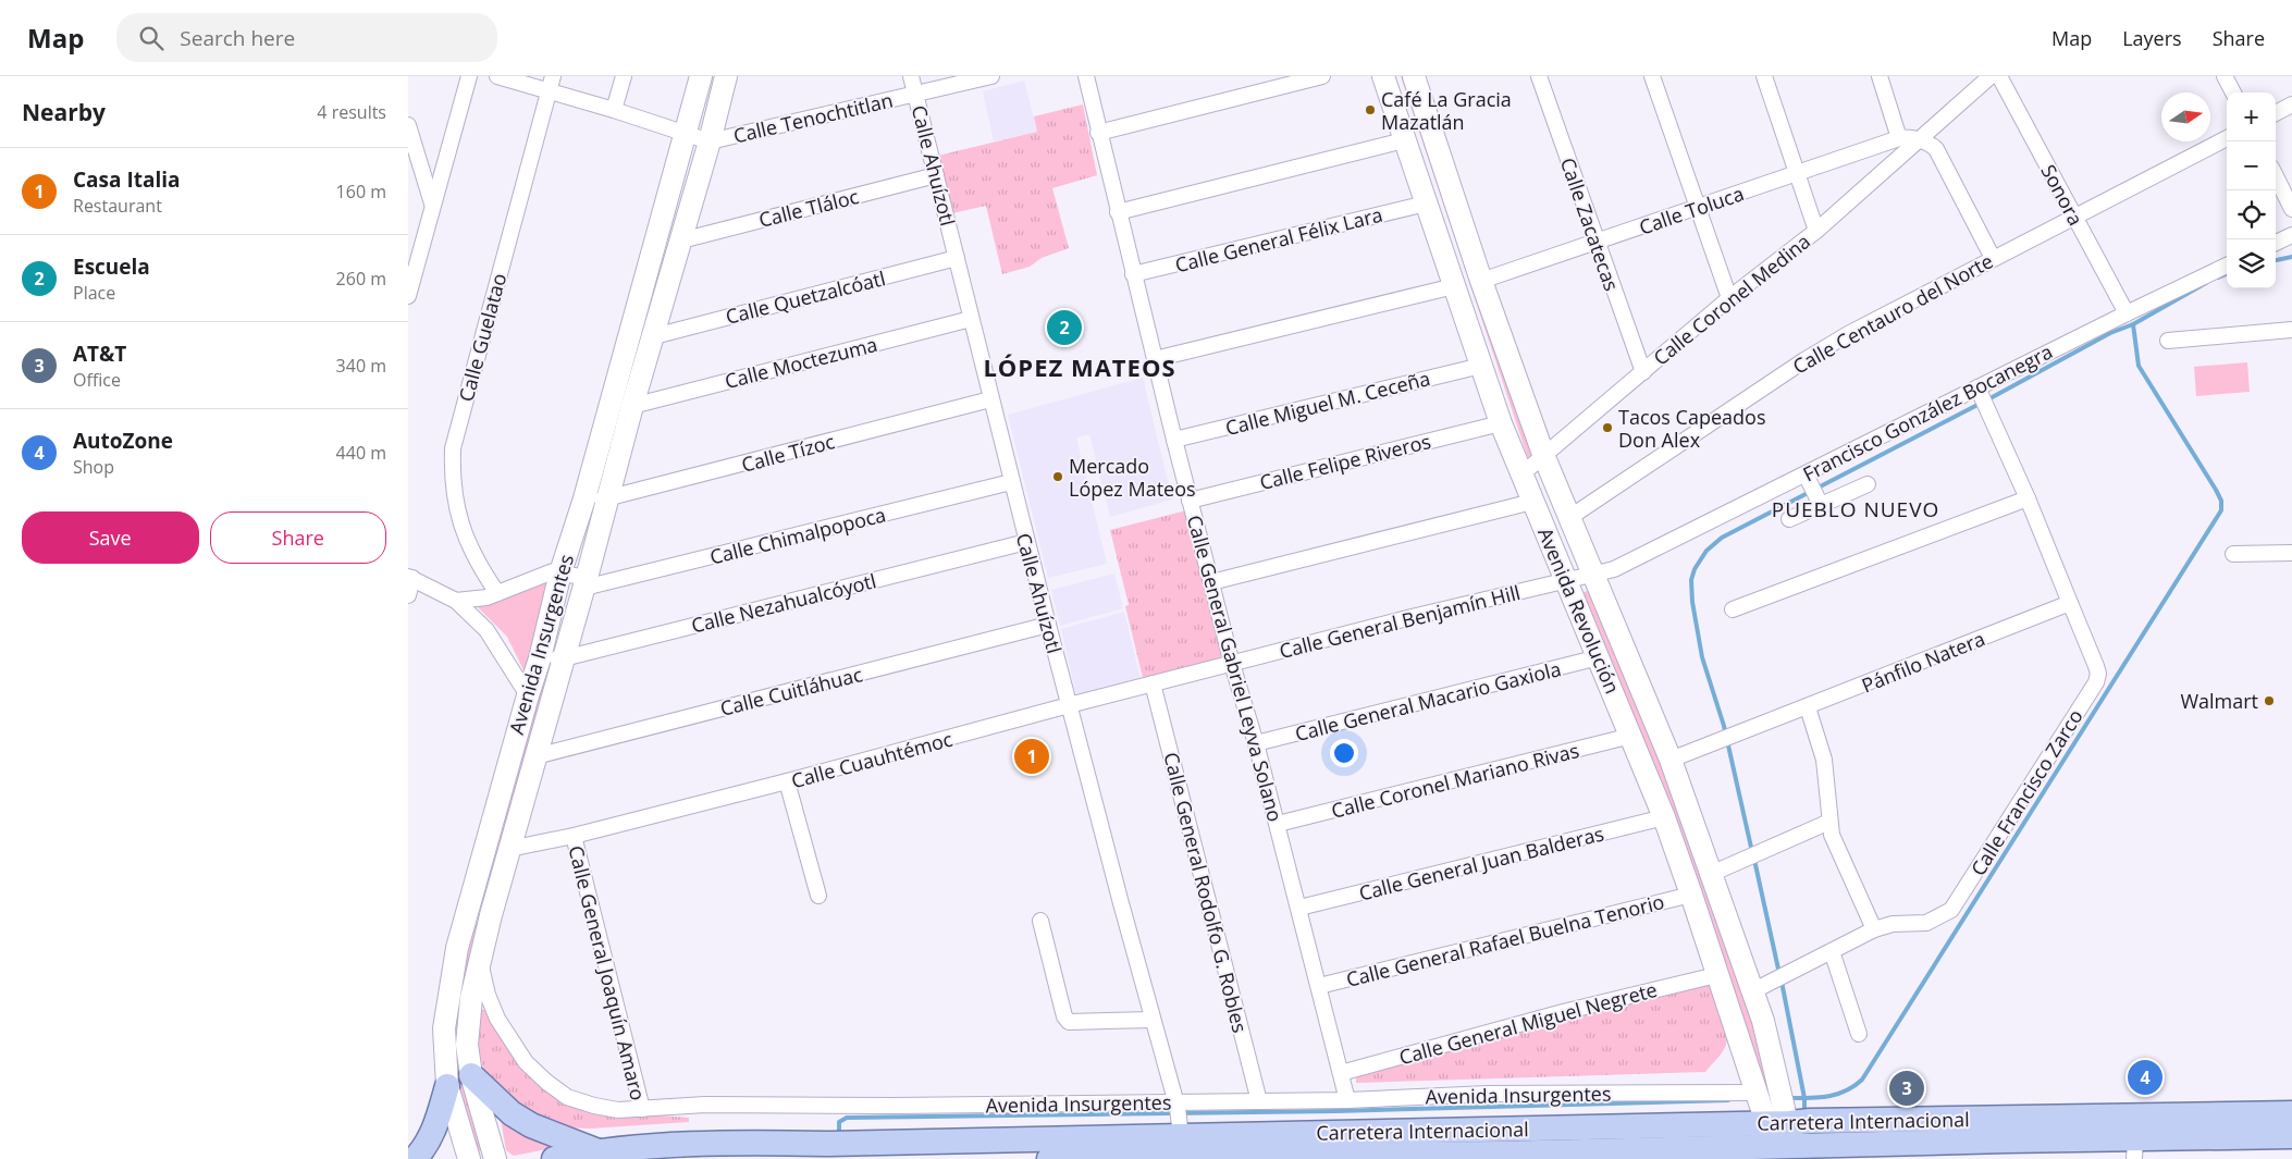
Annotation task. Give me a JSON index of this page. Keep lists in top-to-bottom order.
{
  "streets": {
    "main road": ["Avenida Revolución", "Avenida Insurgentes", "Carretera Internacional"],
    "street": [
      "Calle Tenochtitlan",
      "Calle Ahuízotl",
      "Sonora",
      "Calle Tláloc",
      "Calle Toluca",
      "Calle Zacatecas",
      "Calle General Félix Lara",
      "Calle Quetzalcóatl",
      "Calle Coronel Medina",
      "Calle Centauro del Norte",
      "Calle Guelatao",
      "Calle Moctezuma",
      "Calle Miguel M. Ceceña",
      "Francisco González Bocanegra",
      "Calle Tízoc",
      "Calle Felipe Riveros",
      "Calle Chimalpopoca",
      "Calle Nezahualcóyotl",
      "Calle General Benjamín Hill",
      "Pánfilo Natera",
      "Calle General Gabriel Leyva Solano",
      "Calle Cuitláhuac",
      "Calle General Macario Gaxiola",
      "Calle Cuauhtémoc",
      "Calle Coronel Mariano Rivas",
      "Calle Francisco Zarco",
      "Calle General Juan Balderas",
      "Calle General Rodolfo G. Robles",
      "Calle General Rafael Buelna Tenorio",
      "Calle General Joaquín Amaro",
      "Calle General Miguel Negrete"
    ]
  },
  "crossings": [
    ["Calle Tenochtitlan", "Calle Ahuízotl"],
    ["Calle Tenochtitlan", "Avenida Insurgentes"],
    ["Calle Ahuízotl", "Calle Tláloc"],
    ["Calle Ahuízotl", "Calle Quetzalcóatl"],
    ["Calle Ahuízotl", "Calle Moctezuma"],
    ["Calle Ahuízotl", "Calle Tízoc"],
    ["Calle Ahuízotl", "Calle Chimalpopoca"],
    ["Calle Ahuízotl", "Calle Nezahualcóyotl"],
    ["Calle Ahuízotl", "Avenida Insurgentes"],
    ["Calle Ahuízotl", "Calle Cuitláhuac"],
    ["Calle Ahuízotl", "Calle Cuauhtémoc"],
    ["Calle Ahuízotl", "Carretera Internacional"],
    ["Sonora", "Calle Centauro del Norte"],
    ["Sonora", "Francisco González Bocanegra"],
    ["Calle Tláloc", "Avenida Insurgentes"],
    ["Calle Toluca", "Calle Zacatecas"],
    ["Calle Toluca", "Avenida Revolución"],
    ["Calle Zacatecas", "Calle Coronel Medina"],
    ["Calle General Félix Lara", "Avenida Revolución"],
    ["Calle General Félix Lara", "Calle General Gabriel Leyva Solano"],
    ["Calle Quetzalcóatl", "Avenida Insurgentes"],
    ["Calle Coronel Medina", "Avenida Revolución"],
    ["Calle Centauro del Norte", "Avenida Revolución"],
    ["Calle Moctezuma", "Avenida Insurgentes"],
    ["Calle Miguel M. Ceceña", "Avenida Revolución"],
    ["Calle Miguel M. Ceceña", "Calle General Gabriel Leyva Solano"],
    ["Francisco González Bocanegra", "Avenida Revolución"],
    ["Francisco González Bocanegra", "Calle General Benjamín Hill"],
    ["Calle Tízoc", "Avenida Insurgentes"],
    ["Calle Felipe Riveros", "Avenida Revolución"],
    ["Calle Felipe Riveros", "Calle General Gabriel Leyva Solano"],
    ["Calle Chimalpopoca", "Avenida Insurgentes"],
    ["Calle Nezahualcóyotl", "Avenida Insurgentes"],
    ["Avenida Revolución", "Calle General Benjamín Hill"],
    ["Avenida Revolución", "Avenida Insurgentes"],
    ["Avenida Revolución", "Pánfilo Natera"],
    ["Avenida Revolución", "Calle General Macario Gaxiola"],
    ["Avenida Revolución", "Calle Coronel Mariano Rivas"],
    ["Avenida Revolución", "Calle General Juan Balderas"],
    ["Avenida Revolución", "Calle General Rafael Buelna Tenorio"],
    ["Avenida Revolución", "Calle General Miguel Negrete"],
    ["Avenida Revolución", "Carretera Internacional"],
    ["Calle General Benjamín Hill", "Calle General Gabriel Leyva Solano"],
    ["Calle General Benjamín Hill", "Calle Cuauhtémoc"],
    ["Avenida Insurgentes", "Calle General Gabriel Leyva Solano"],
    ["Avenida Insurgentes", "Calle Cuitláhuac"],
    ["Avenida Insurgentes", "Calle Cuauhtémoc"],
    ["Avenida Insurgentes", "Calle General Rodolfo G. Robles"],
    ["Avenida Insurgentes", "Calle General Joaquín Amaro"],
    ["Pánfilo Natera", "Calle Francisco Zarco"],
    ["Calle General Gabriel Leyva Solano", "Calle General Macario Gaxiola"],
    ["Calle General Gabriel Leyva Solano", "Calle Cuauhtémoc"],
    ["Calle General Gabriel Leyva Solano", "Calle Coronel Mariano Rivas"],
    ["Calle General Gabriel Leyva Solano", "Calle General Juan Balderas"],
    ["Calle General Gabriel Leyva Solano", "Calle General Rafael Buelna Tenorio"],
    ["Calle General Gabriel Leyva Solano", "Calle General Miguel Negrete"],
    ["Calle Cuauhtémoc", "Calle General Rodolfo G. Robles"],
    ["Calle Cuauhtémoc", "Calle General Joaquín Amaro"]
  ],
  "districts": ["LÓPEZ MATEOS", "PUEBLO NUEVO"],
  "places": [
    "Café La Gracia Mazatlán",
    "Tacos Capeados Don Alex",
    "Mercado López Mateos",
    "Walmart"
  ],
  "north": "right",
  "page": {
    "header": "Map",
    "search": "Search here",
    "nav": ["Map", "Layers", "Share"],
    "heading": ["Nearby", "4 results"],
    "map_buttons": ["+", "−"],
    "list": [
      {
        "mark": "1",
        "name": "Casa Italia",
        "note": "Restaurant",
        "value": "160 m"
      },
      {
        "mark": "2",
        "name": "Escuela",
        "note": "Place",
        "value": "260 m"
      },
      {
        "mark": "3",
        "name": "AT&T",
        "note": "Office",
        "value": "340 m"
      },
      {
        "mark": "4",
        "name": "AutoZone",
        "note": "Shop",
        "value": "440 m"
      }
    ],
    "pins": [
      "2",
      "1",
      "4",
      "3"
    ],
    "buttons": ["Save", "Share"]
  }
}
